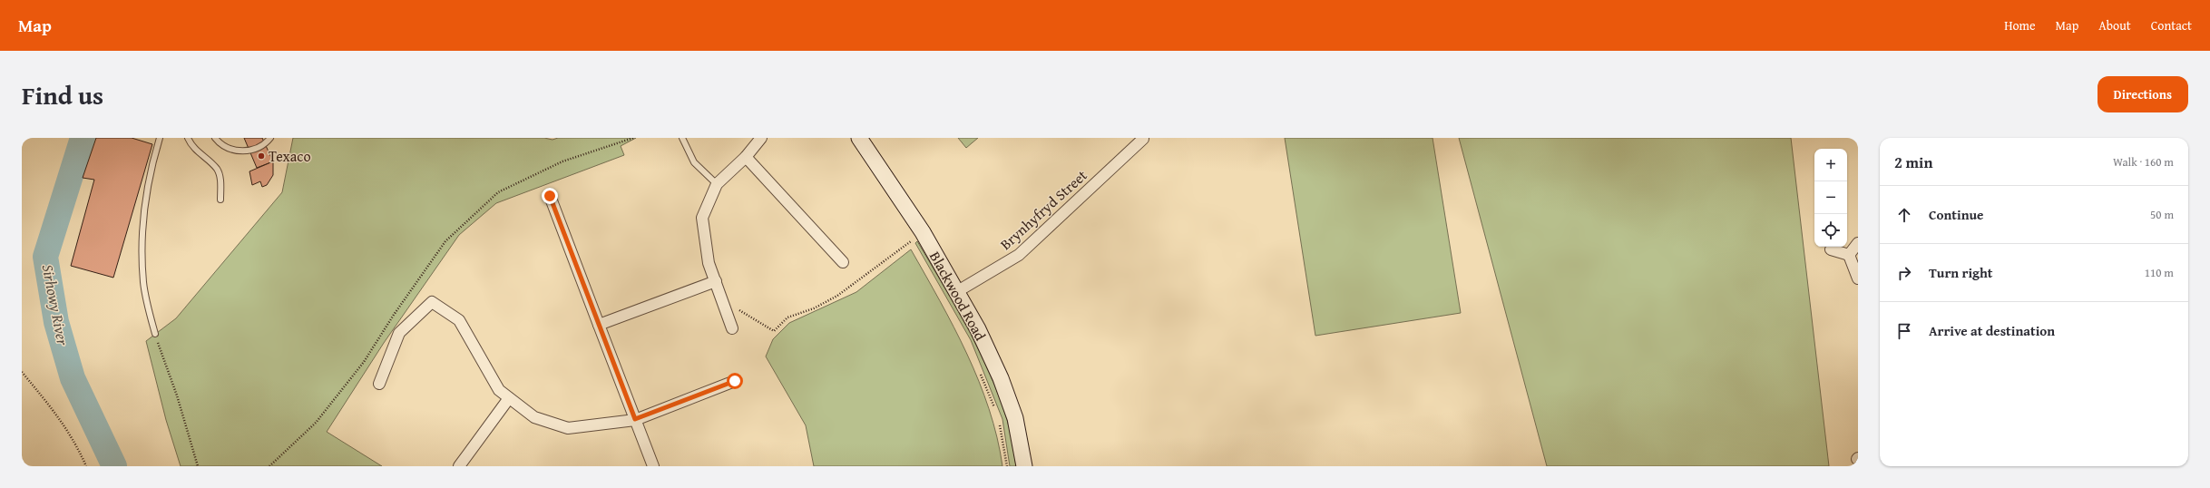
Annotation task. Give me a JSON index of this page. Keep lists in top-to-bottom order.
{
  "streets": {
    "main road": ["Blackwood Road"],
    "street": ["Brynhyfryd Street"]
  },
  "crossings": [
    ["Brynhyfryd Street", "Blackwood Road"]
  ],
  "water": ["Sirhowy River"],
  "places": ["Texaco"],
  "page": {
    "header": "Map",
    "nav": [
      "Home",
      "Map",
      "About",
      "Contact"
    ],
    "title": "Find us",
    "buttons": "Directions",
    "heading": ["2 min", "Walk · 160 m"],
    "map_buttons": ["+", "−"],
    "list": [
      ["Continue", "50 m"],
      ["Turn right", "110 m"],
      "Arrive at destination"
    ]
  }
}
